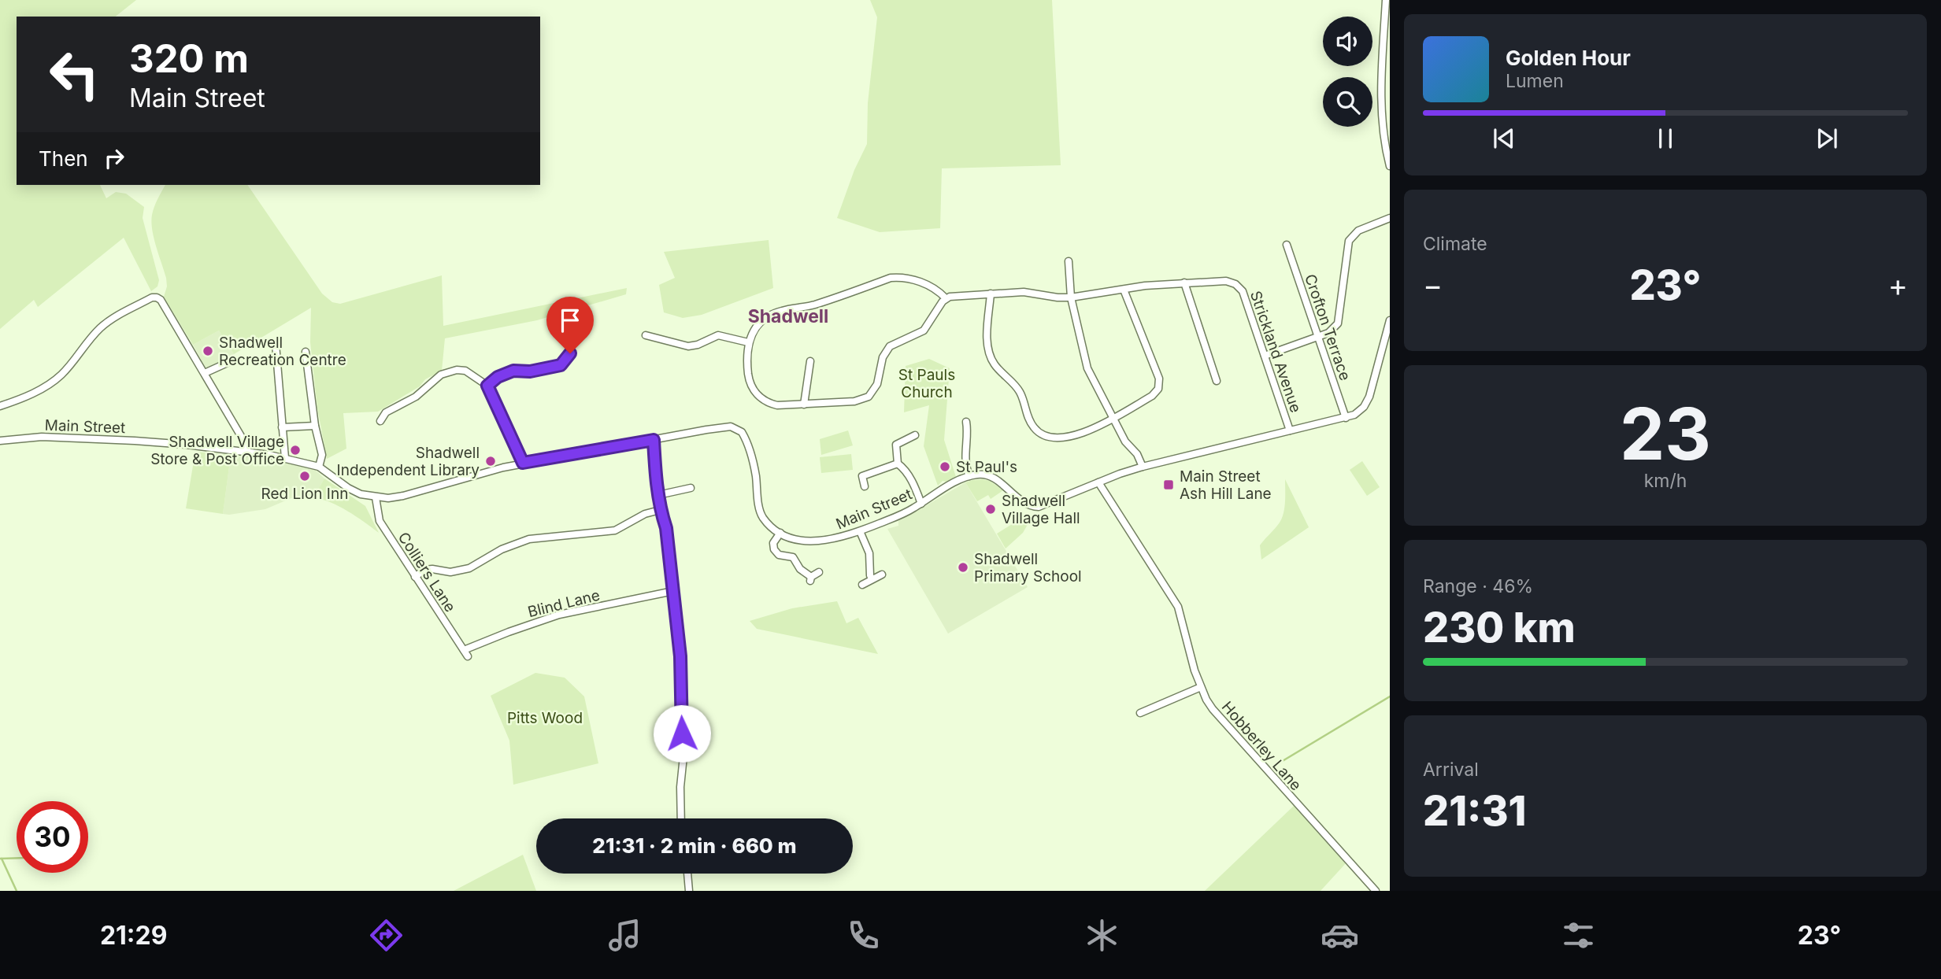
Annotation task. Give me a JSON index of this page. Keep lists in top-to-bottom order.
{
  "streets": {
    "street": [
      "Crofton Terrace",
      "Strickland Avenue",
      "Main Street",
      "Colliers Lane",
      "Blind Lane",
      "Hobberley Lane"
    ]
  },
  "crossings": [
    ["Main Street", "Colliers Lane"],
    ["Colliers Lane", "Blind Lane"]
  ],
  "districts": ["Shadwell"],
  "parks": ["St Pauls Church", "Pitts Wood"],
  "places": {
    "other": [
      "Shadwell Recreation Centre",
      "Shadwell Village Store & Post Office",
      "Shadwell Independent Library",
      "St Paul's",
      "Red Lion Inn",
      "Shadwell Village Hall",
      "Shadwell Primary School"
    ],
    "transit": ["Main Street Ash Hill Lane"]
  },
  "page": {
    "turn": ["320 m", "Main Street"],
    "song": ["Golden Hour", "Lumen"],
    "then": "Then",
    "tile": [
      "Climate",
      ["23", "km/h"],
      ["Range · 46%", "230 km"],
      ["Arrival", "21:31"]
    ],
    "heat": ["−", "23°", "+"],
    "limit": "30",
    "trip": "21:31 · 2 min · 660 m",
    "tabs": ["21:29", "23°"]
  }
}
